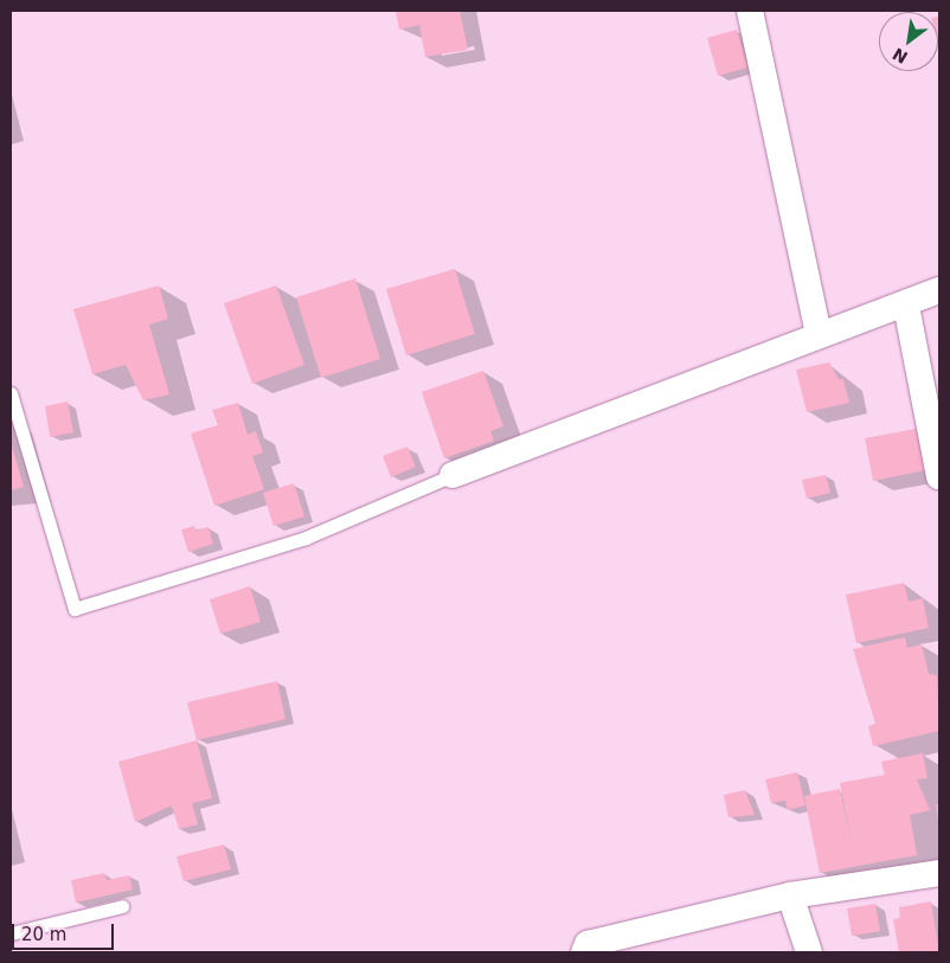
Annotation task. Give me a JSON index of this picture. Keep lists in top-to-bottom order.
{
  "scale_bar": "20 m",
  "north": "bottom left"
}
